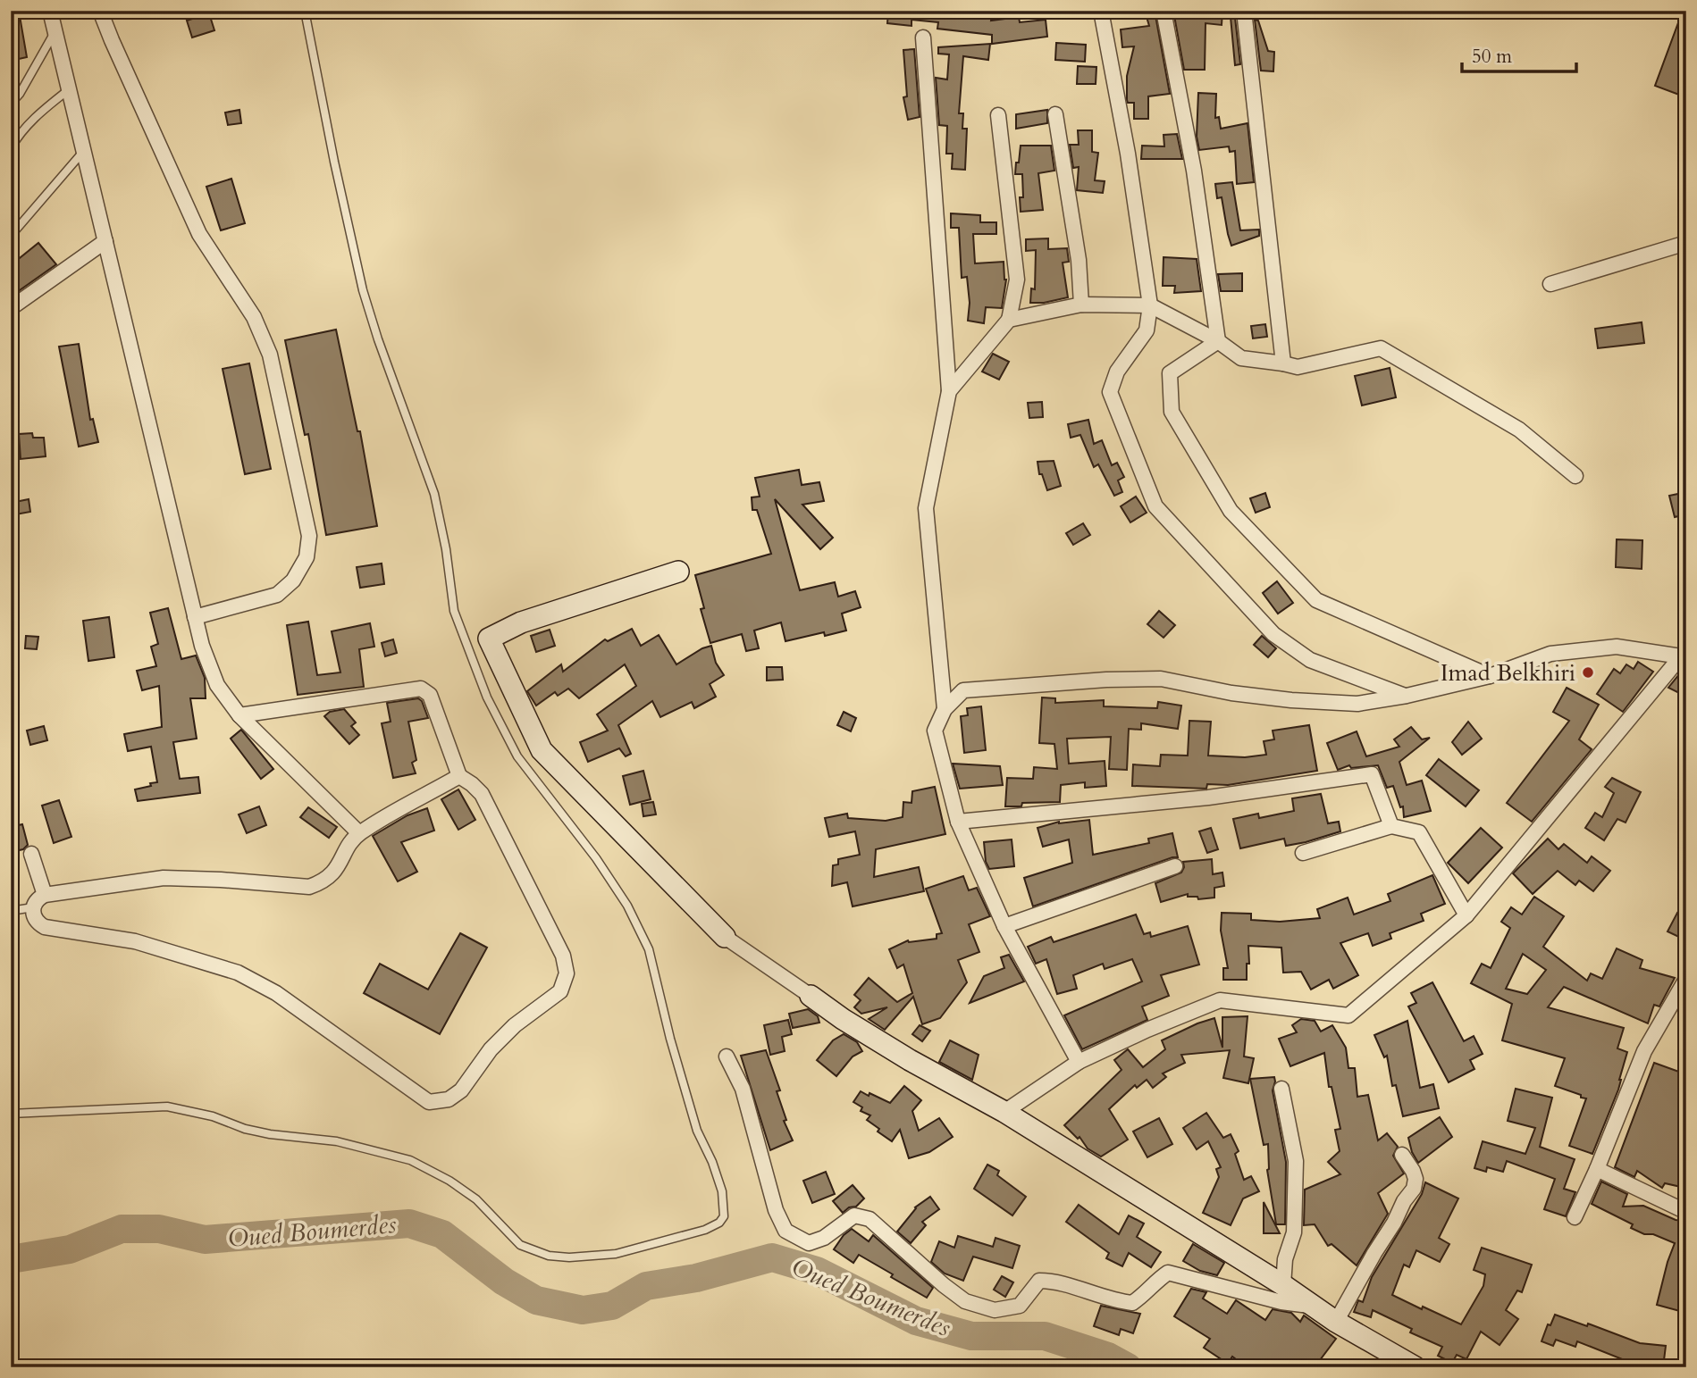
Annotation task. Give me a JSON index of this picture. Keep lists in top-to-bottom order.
{
  "water": ["Oued Boumerdes"],
  "places": ["Imad Belkhiri"],
  "scale_bar": "50 m"
}
